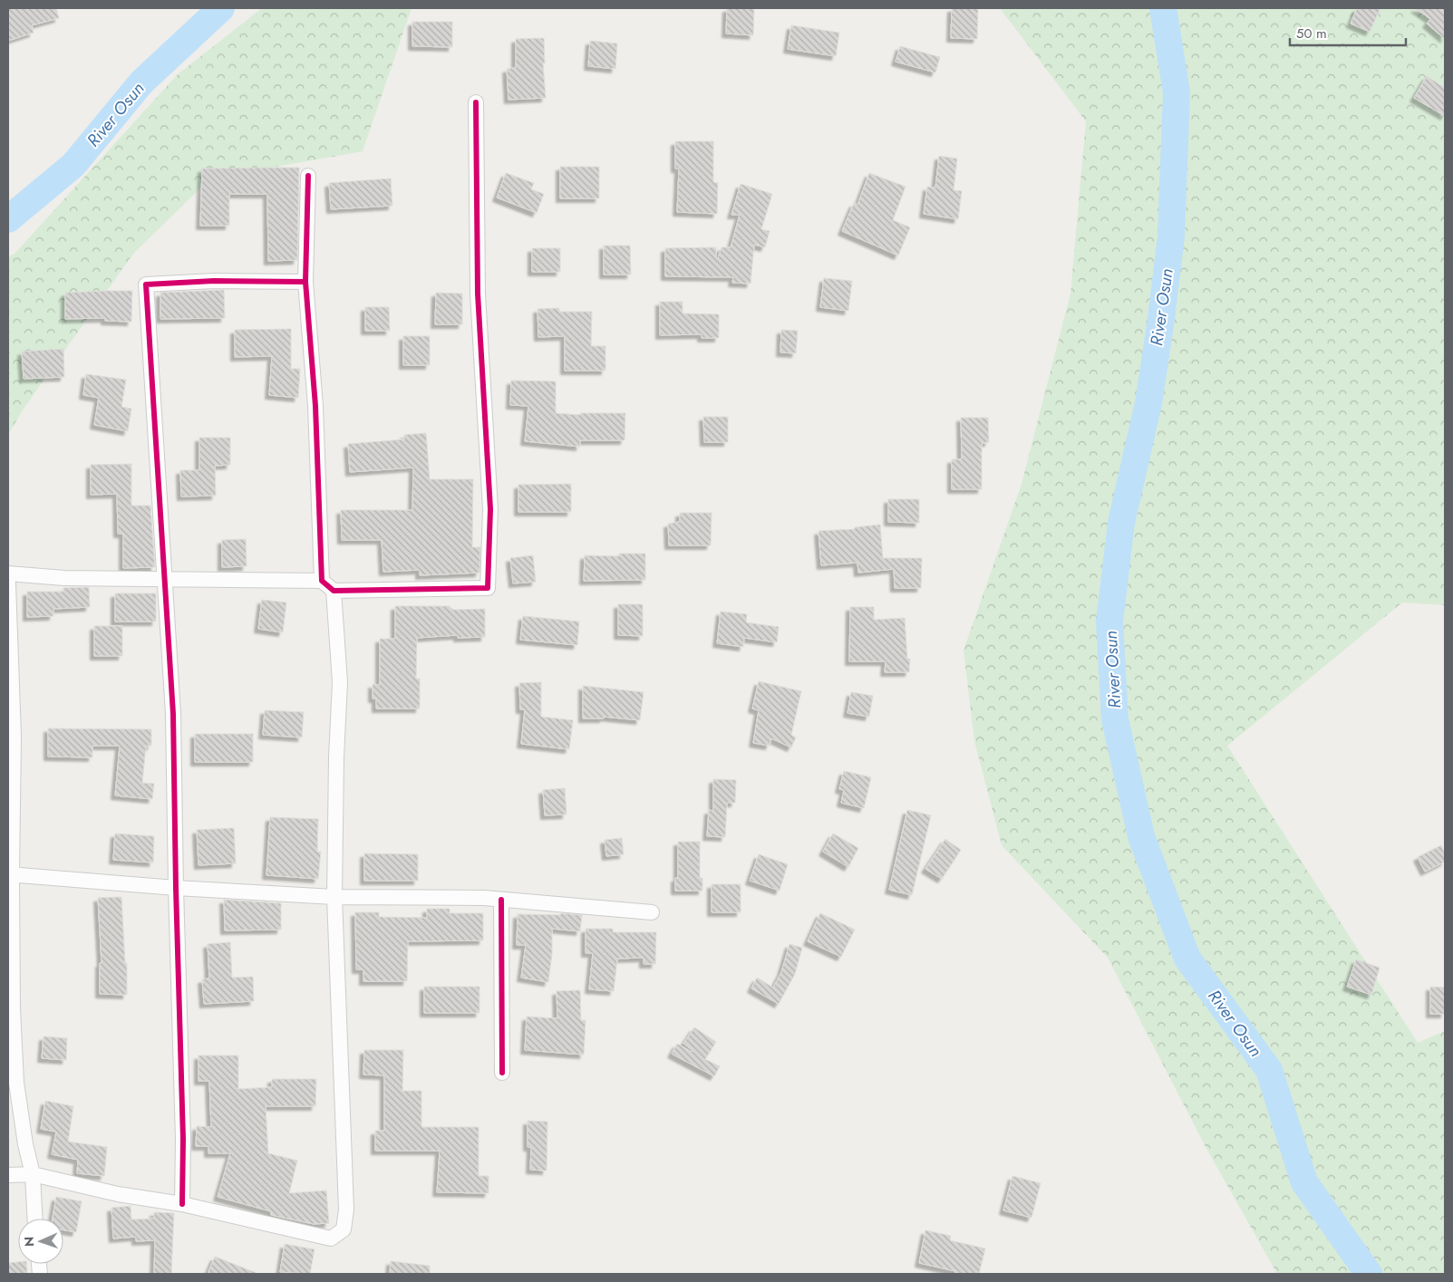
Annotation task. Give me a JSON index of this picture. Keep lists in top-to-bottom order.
{
  "water": ["River Osun"],
  "scale_bar": "50 m",
  "north": "left"
}
